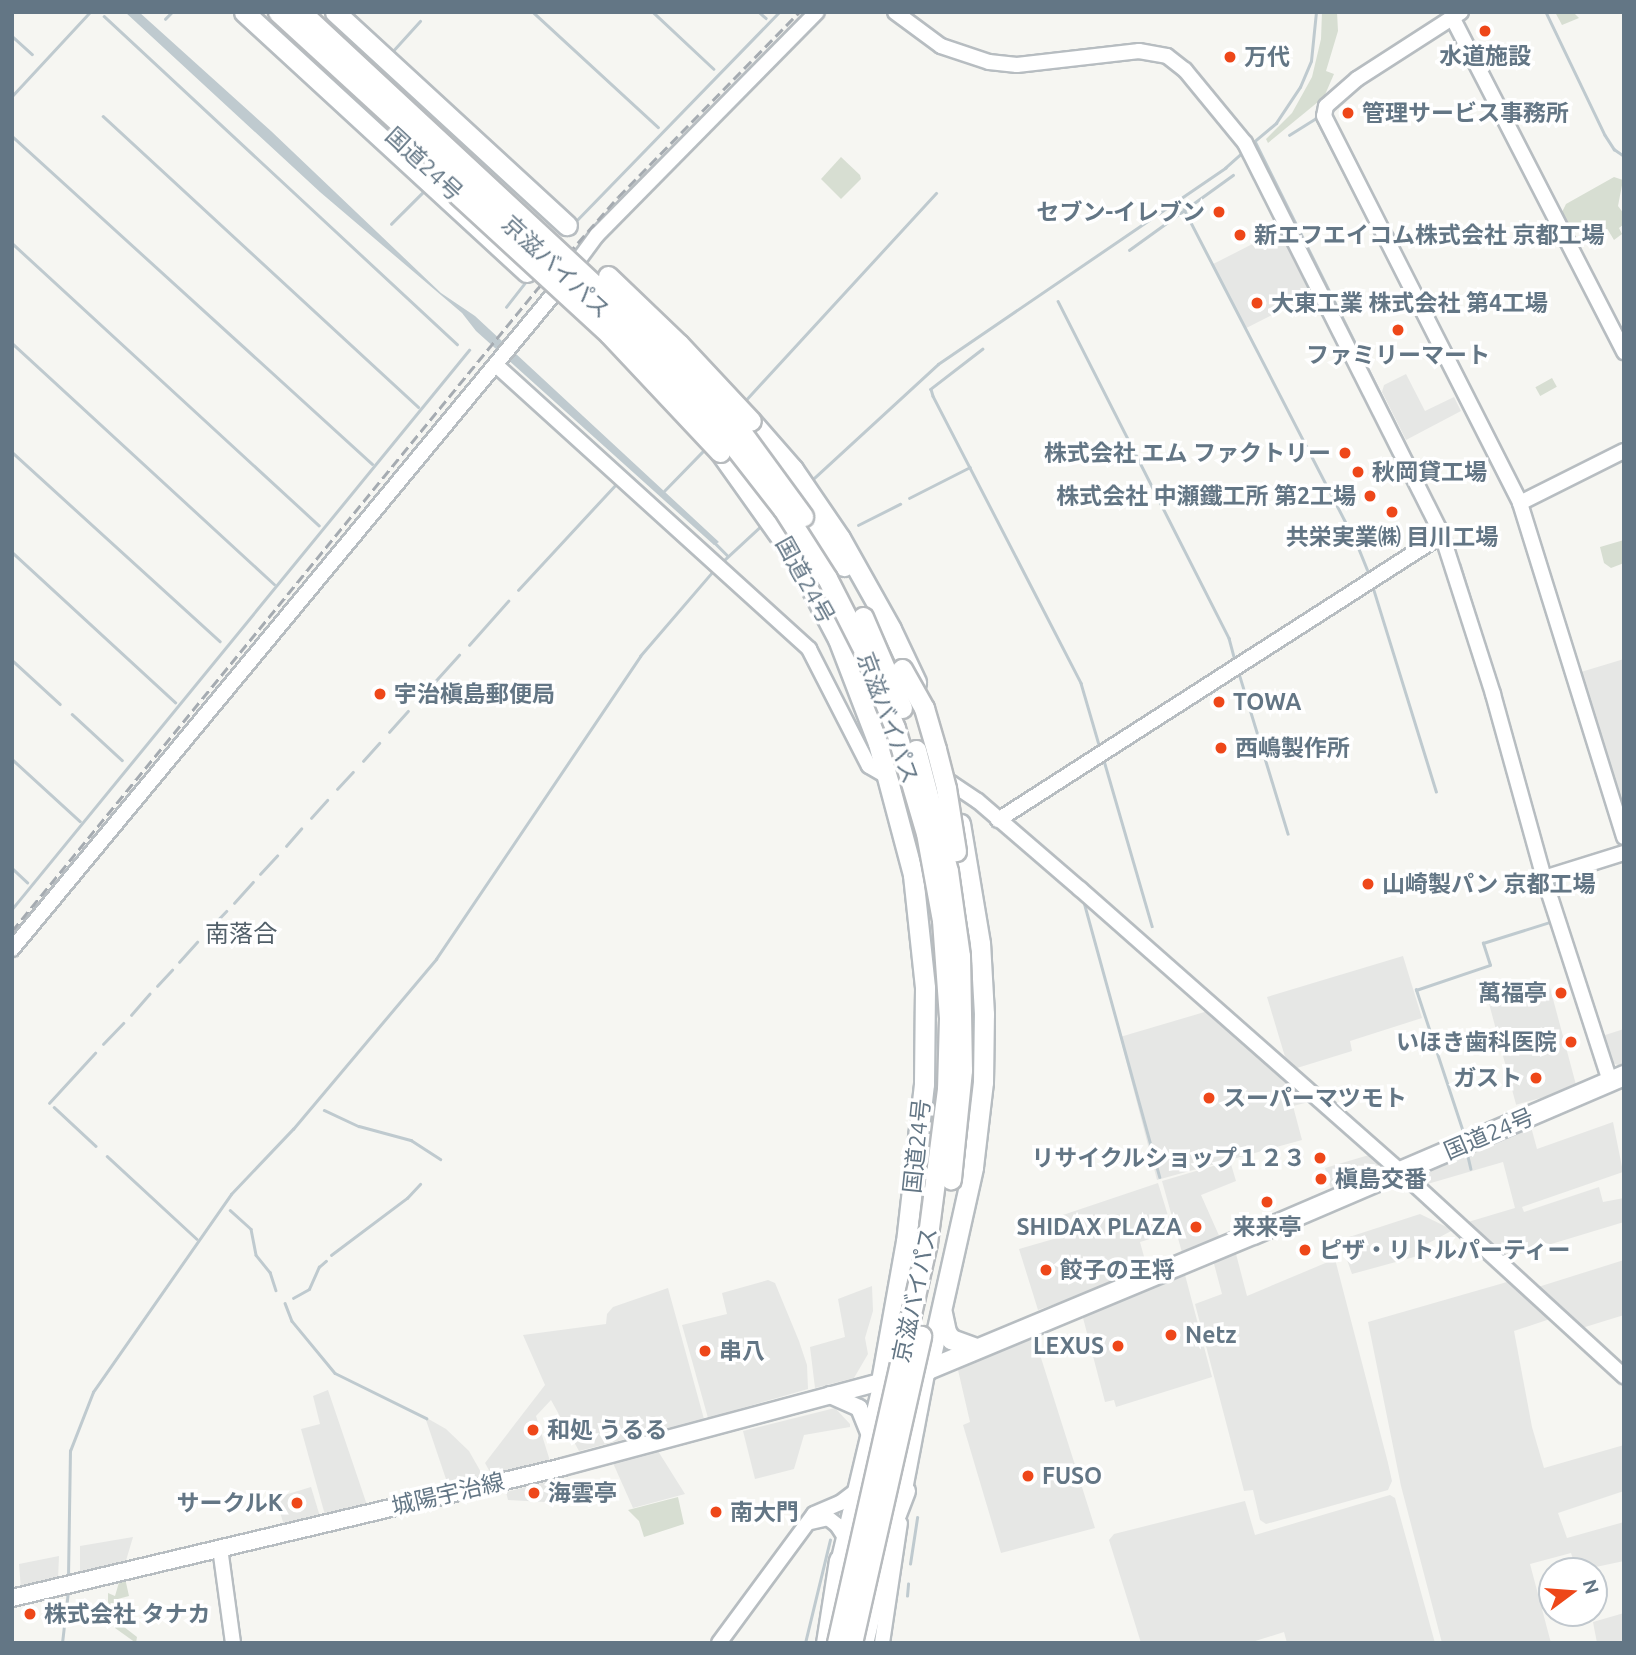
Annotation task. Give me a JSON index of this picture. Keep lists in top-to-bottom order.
{
  "streets": {
    "highway": ["国道24号", "京滋バイパス"],
    "main road": ["城陽宇治線"]
  },
  "crossings": [
    ["国道24号", "京滋バイパス"],
    ["国道24号", "城陽宇治線"]
  ],
  "districts": ["南落合"],
  "places": [
    "水道施設",
    "万代",
    "管理サービス事務所",
    "セブン-イレブン",
    "新エフエイコム株式会社 京都工場",
    "大東工業 株式会社 第4工場",
    "ファミリーマート",
    "株式会社 エム ファクトリー",
    "秋岡貸工場",
    "株式会社 中瀬鐵工所 第2工場",
    "共栄実業㈱ 目川工場",
    "宇治槇島郵便局",
    "TOWA",
    "西嶋製作所",
    "山崎製パン 京都工場",
    "萬福亭",
    "いほき歯科医院",
    "ガスト",
    "スーパーマツモト",
    "リサイクルショップ１２３",
    "槇島交番",
    "来来亭",
    "SHIDAX PLAZA",
    "ピザ・リトルパーティー",
    "餃子の王将",
    "Netz",
    "LEXUS",
    "串八",
    "和処 うるる",
    "FUSO",
    "海雲亭",
    "サークルK",
    "南大門",
    "株式会社 タナカ"
  ],
  "north": "right"
}
